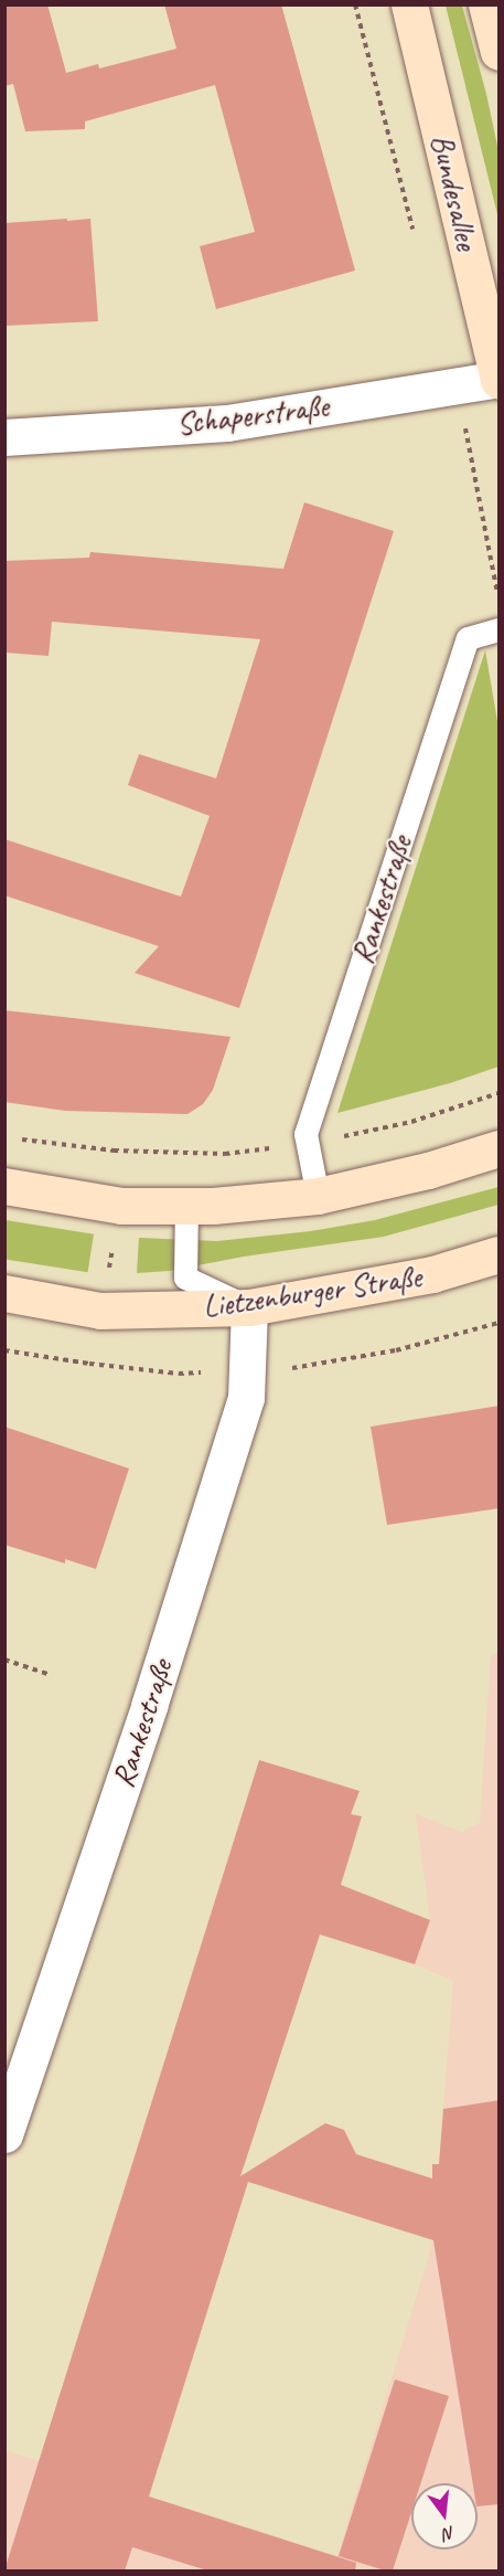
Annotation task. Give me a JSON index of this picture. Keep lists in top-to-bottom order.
{
  "streets": {
    "main road": ["Bundesallee", "Lietzenburger Straße"],
    "street": ["Schaperstraße", "Rankestraße"]
  },
  "crossings": [
    ["Bundesallee", "Schaperstraße"],
    ["Rankestraße", "Lietzenburger Straße"]
  ],
  "north": "bottom"
}
